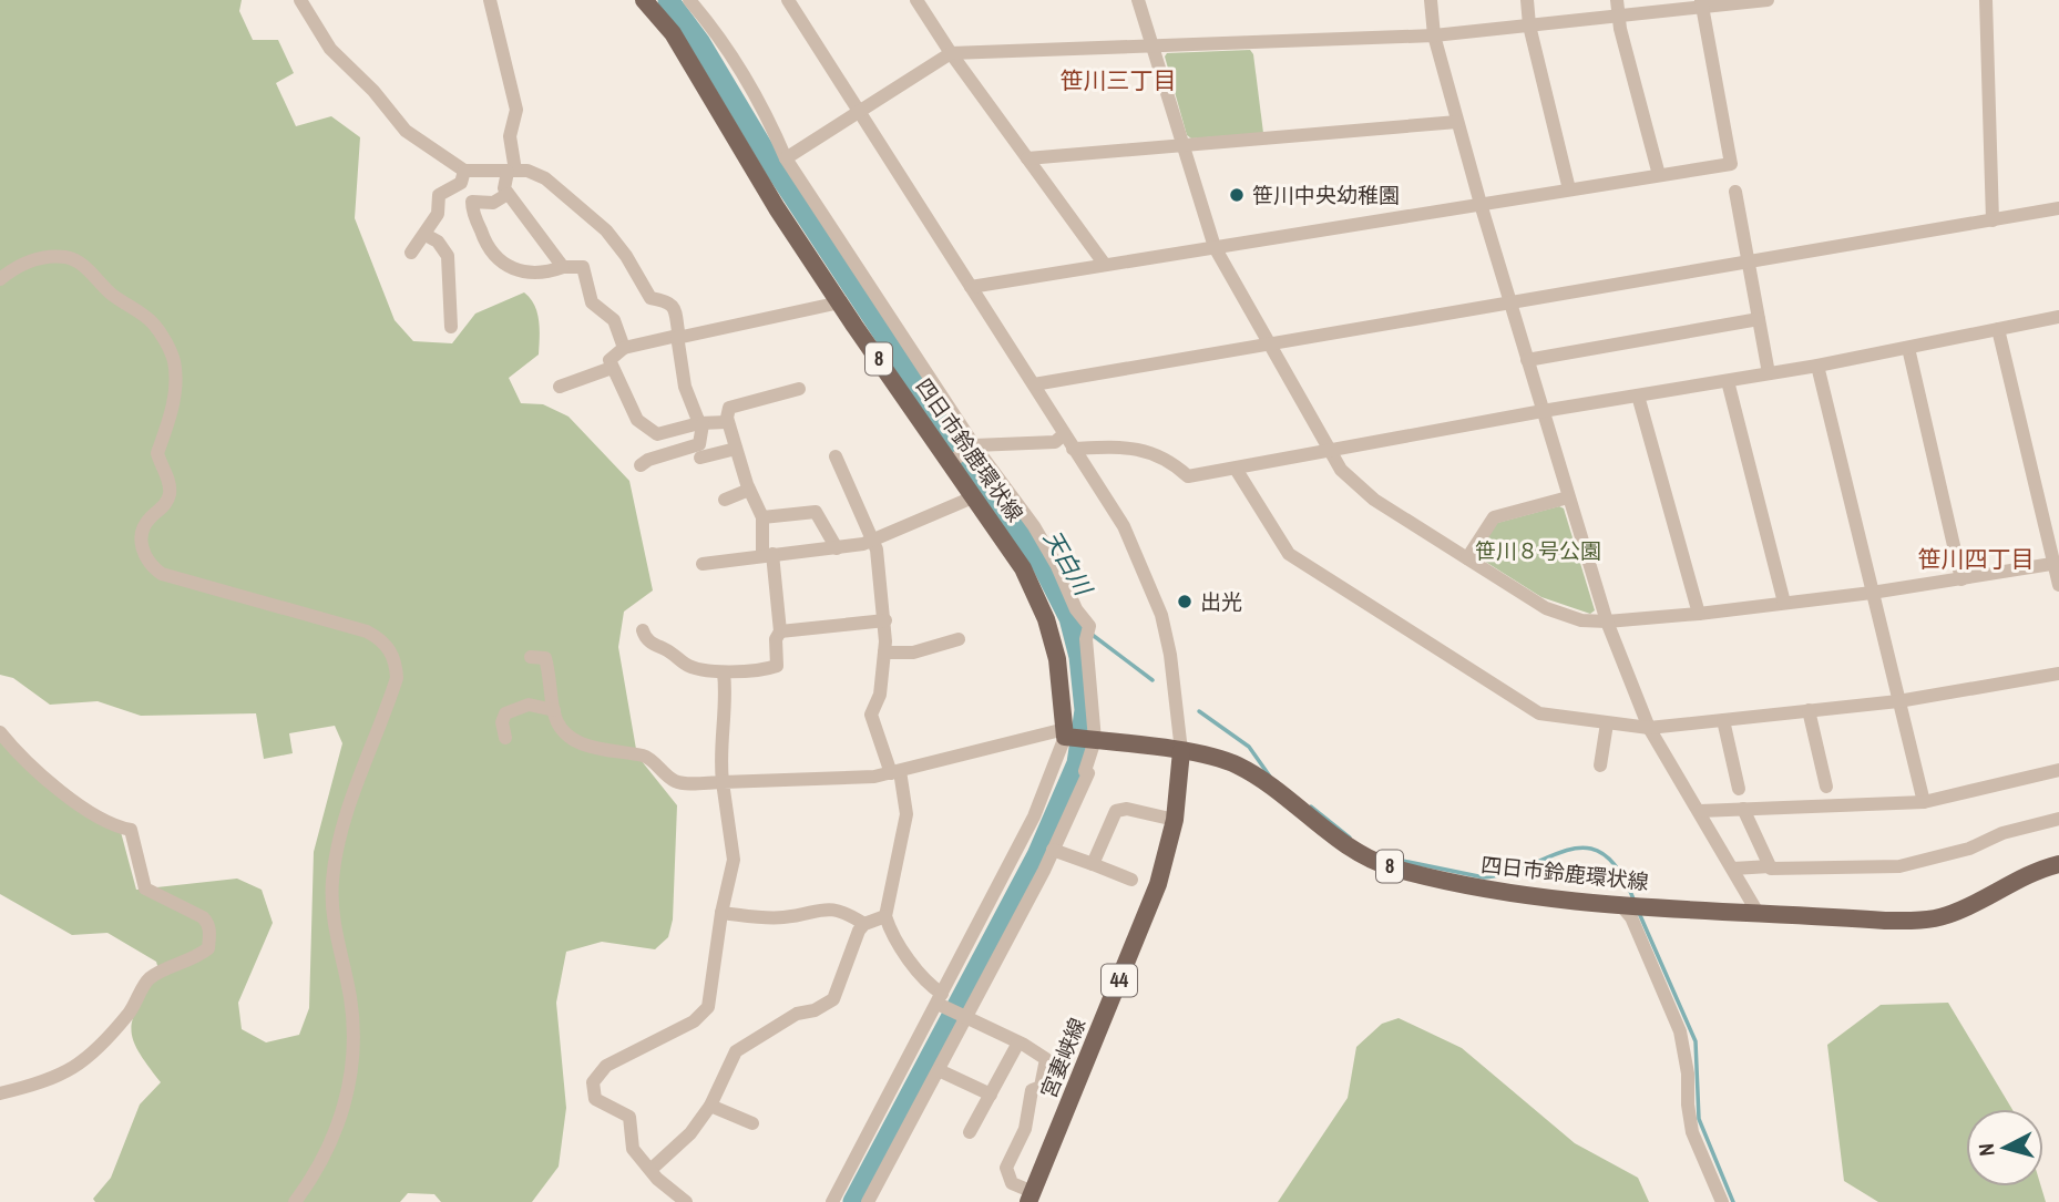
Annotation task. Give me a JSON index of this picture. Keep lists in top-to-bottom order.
{
  "streets": {
    "main road": [
      "8",
      "四日市鈴鹿環状線",
      "44",
      "宮妻峡線"
    ]
  },
  "crossings": [
    ["四日市鈴鹿環状線", "宮妻峡線"]
  ],
  "districts": ["笹川三丁目", "笹川四丁目"],
  "water": ["天白川"],
  "parks": ["笹川８号公園"],
  "places": ["笹川中央幼稚園", "出光"],
  "north": "left"
}
